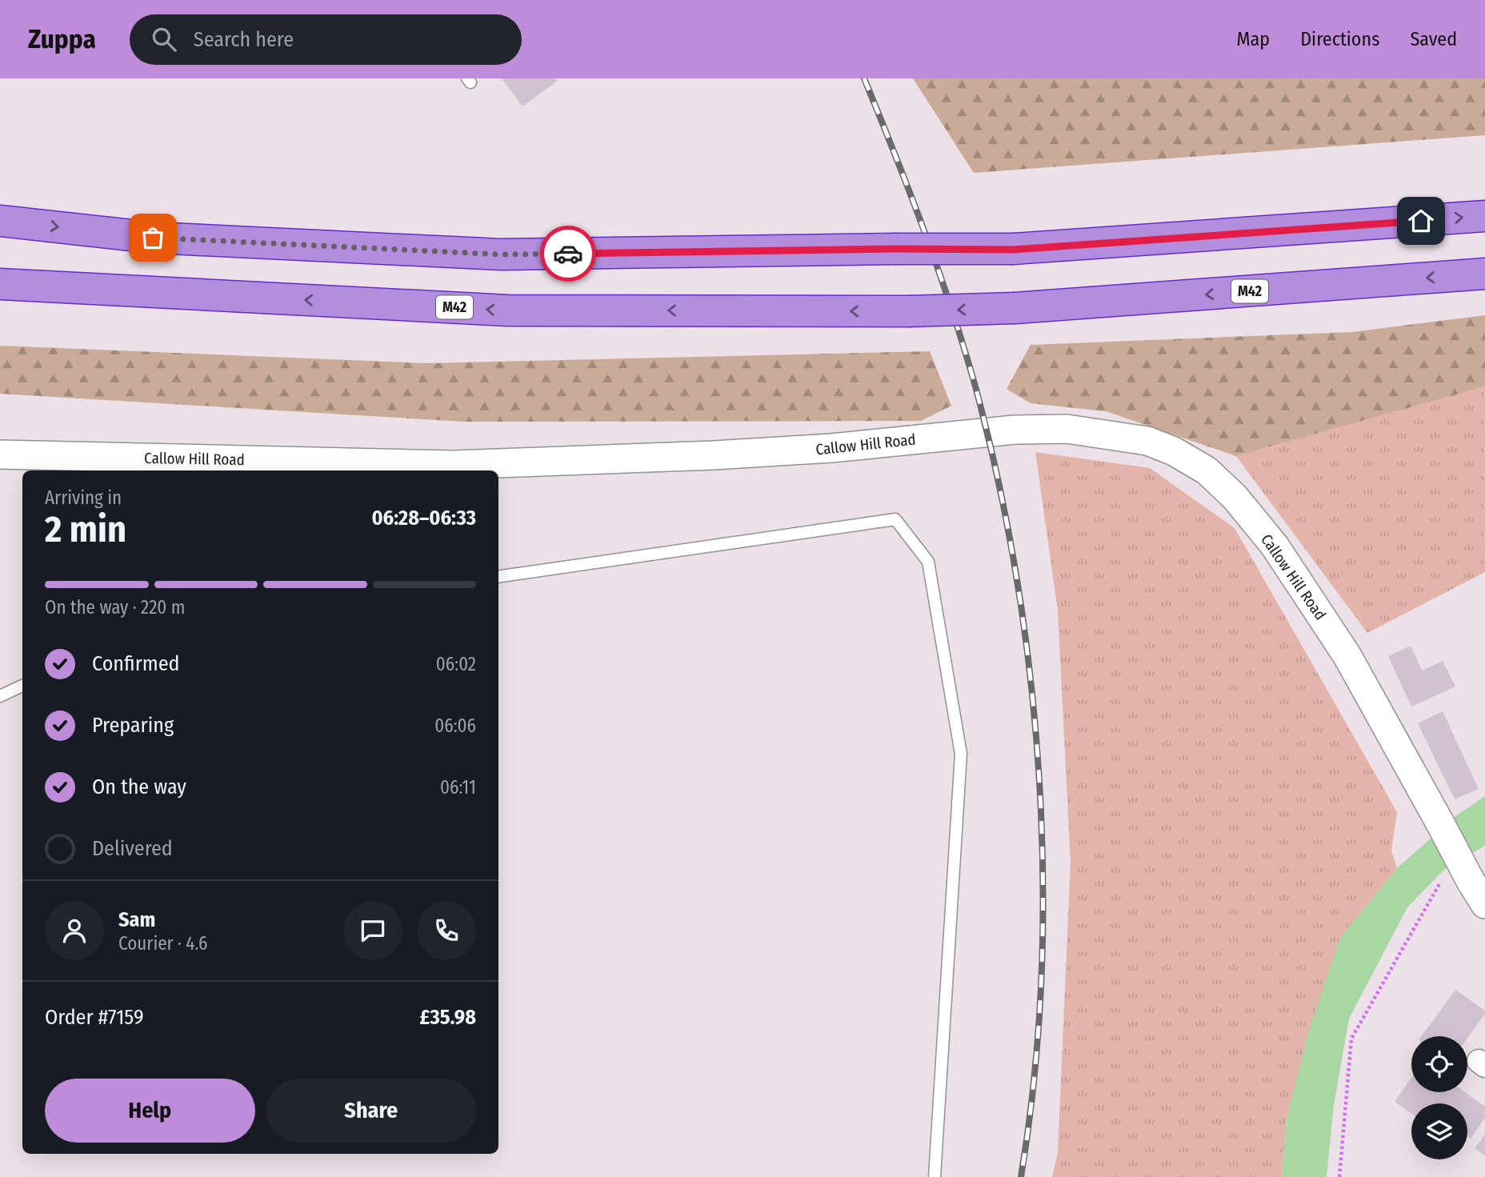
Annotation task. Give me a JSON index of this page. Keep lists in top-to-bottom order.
{
  "streets": {
    "highway": ["M42"],
    "street": ["Callow Hill Road"]
  },
  "page": {
    "header": "Zuppa",
    "search": "Search here",
    "nav": ["Map", "Directions", "Saved"],
    "heading": ["2 min", "Arriving in", "06:28–06:33"],
    "panel": [
      "Sam",
      "Courier · 4.6",
      "Order #7159",
      "£35.98"
    ],
    "bar": "On the way · 220 m",
    "list": [
      ["Confirmed", "06:02"],
      ["Preparing", "06:06"],
      ["On the way", "06:11"],
      "Delivered"
    ],
    "buttons": ["Help", "Share"]
  }
}
